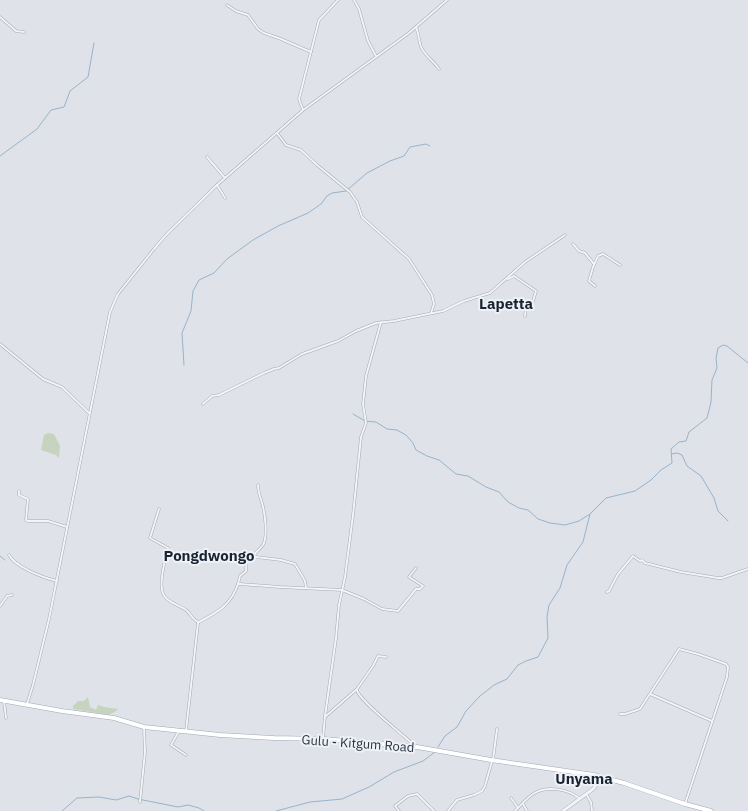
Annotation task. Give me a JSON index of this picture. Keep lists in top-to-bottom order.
{
  "streets": {
    "main road": ["Gulu - Kitgum Road"]
  },
  "districts": ["Lapetta", "Pongdwongo", "Unyama"]
}
